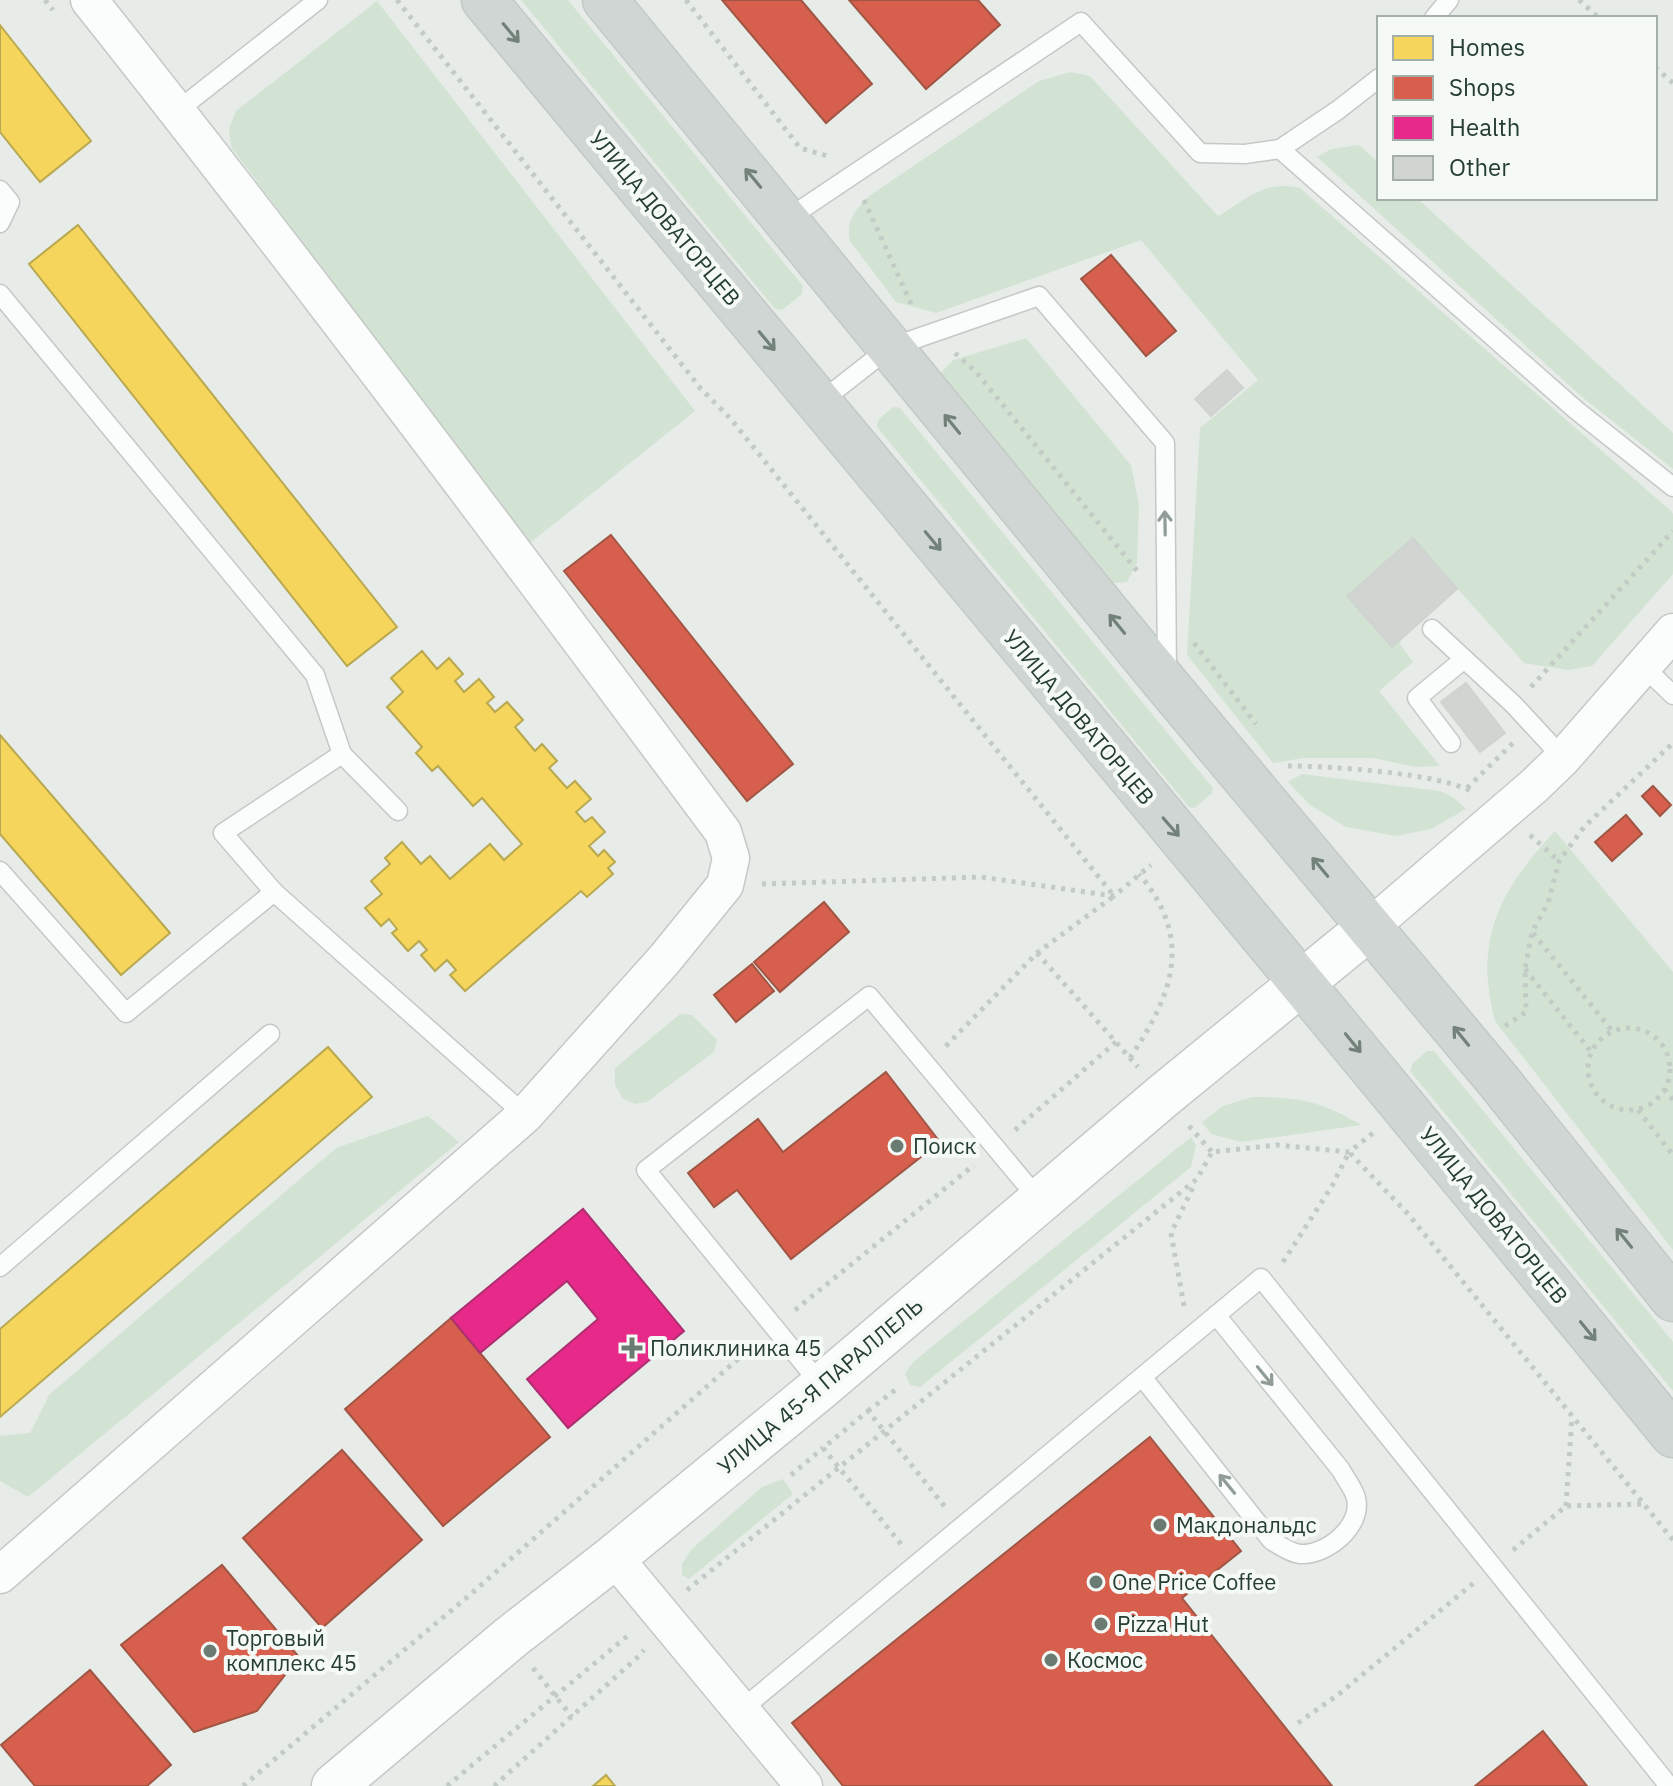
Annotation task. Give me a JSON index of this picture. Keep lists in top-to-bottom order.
{
  "streets": {
    "main road": ["УЛИЦА ДОВАТОРЦЕВ", "УЛИЦА 45-Я ПАРАЛЛЕЛЬ"]
  },
  "crossings": [
    ["УЛИЦА ДОВАТОРЦЕВ", "УЛИЦА 45-Я ПАРАЛЛЕЛЬ"]
  ],
  "places": {
    "other": [
      "Поиск",
      "Макдональдс",
      "One Price Coffee",
      "Pizza Hut",
      "Торговый комплекс 45",
      "Космос"
    ],
    "health": ["Поликлиника 45"]
  },
  "legend": [
    "Homes",
    "Shops",
    "Health",
    "Other"
  ]
}
